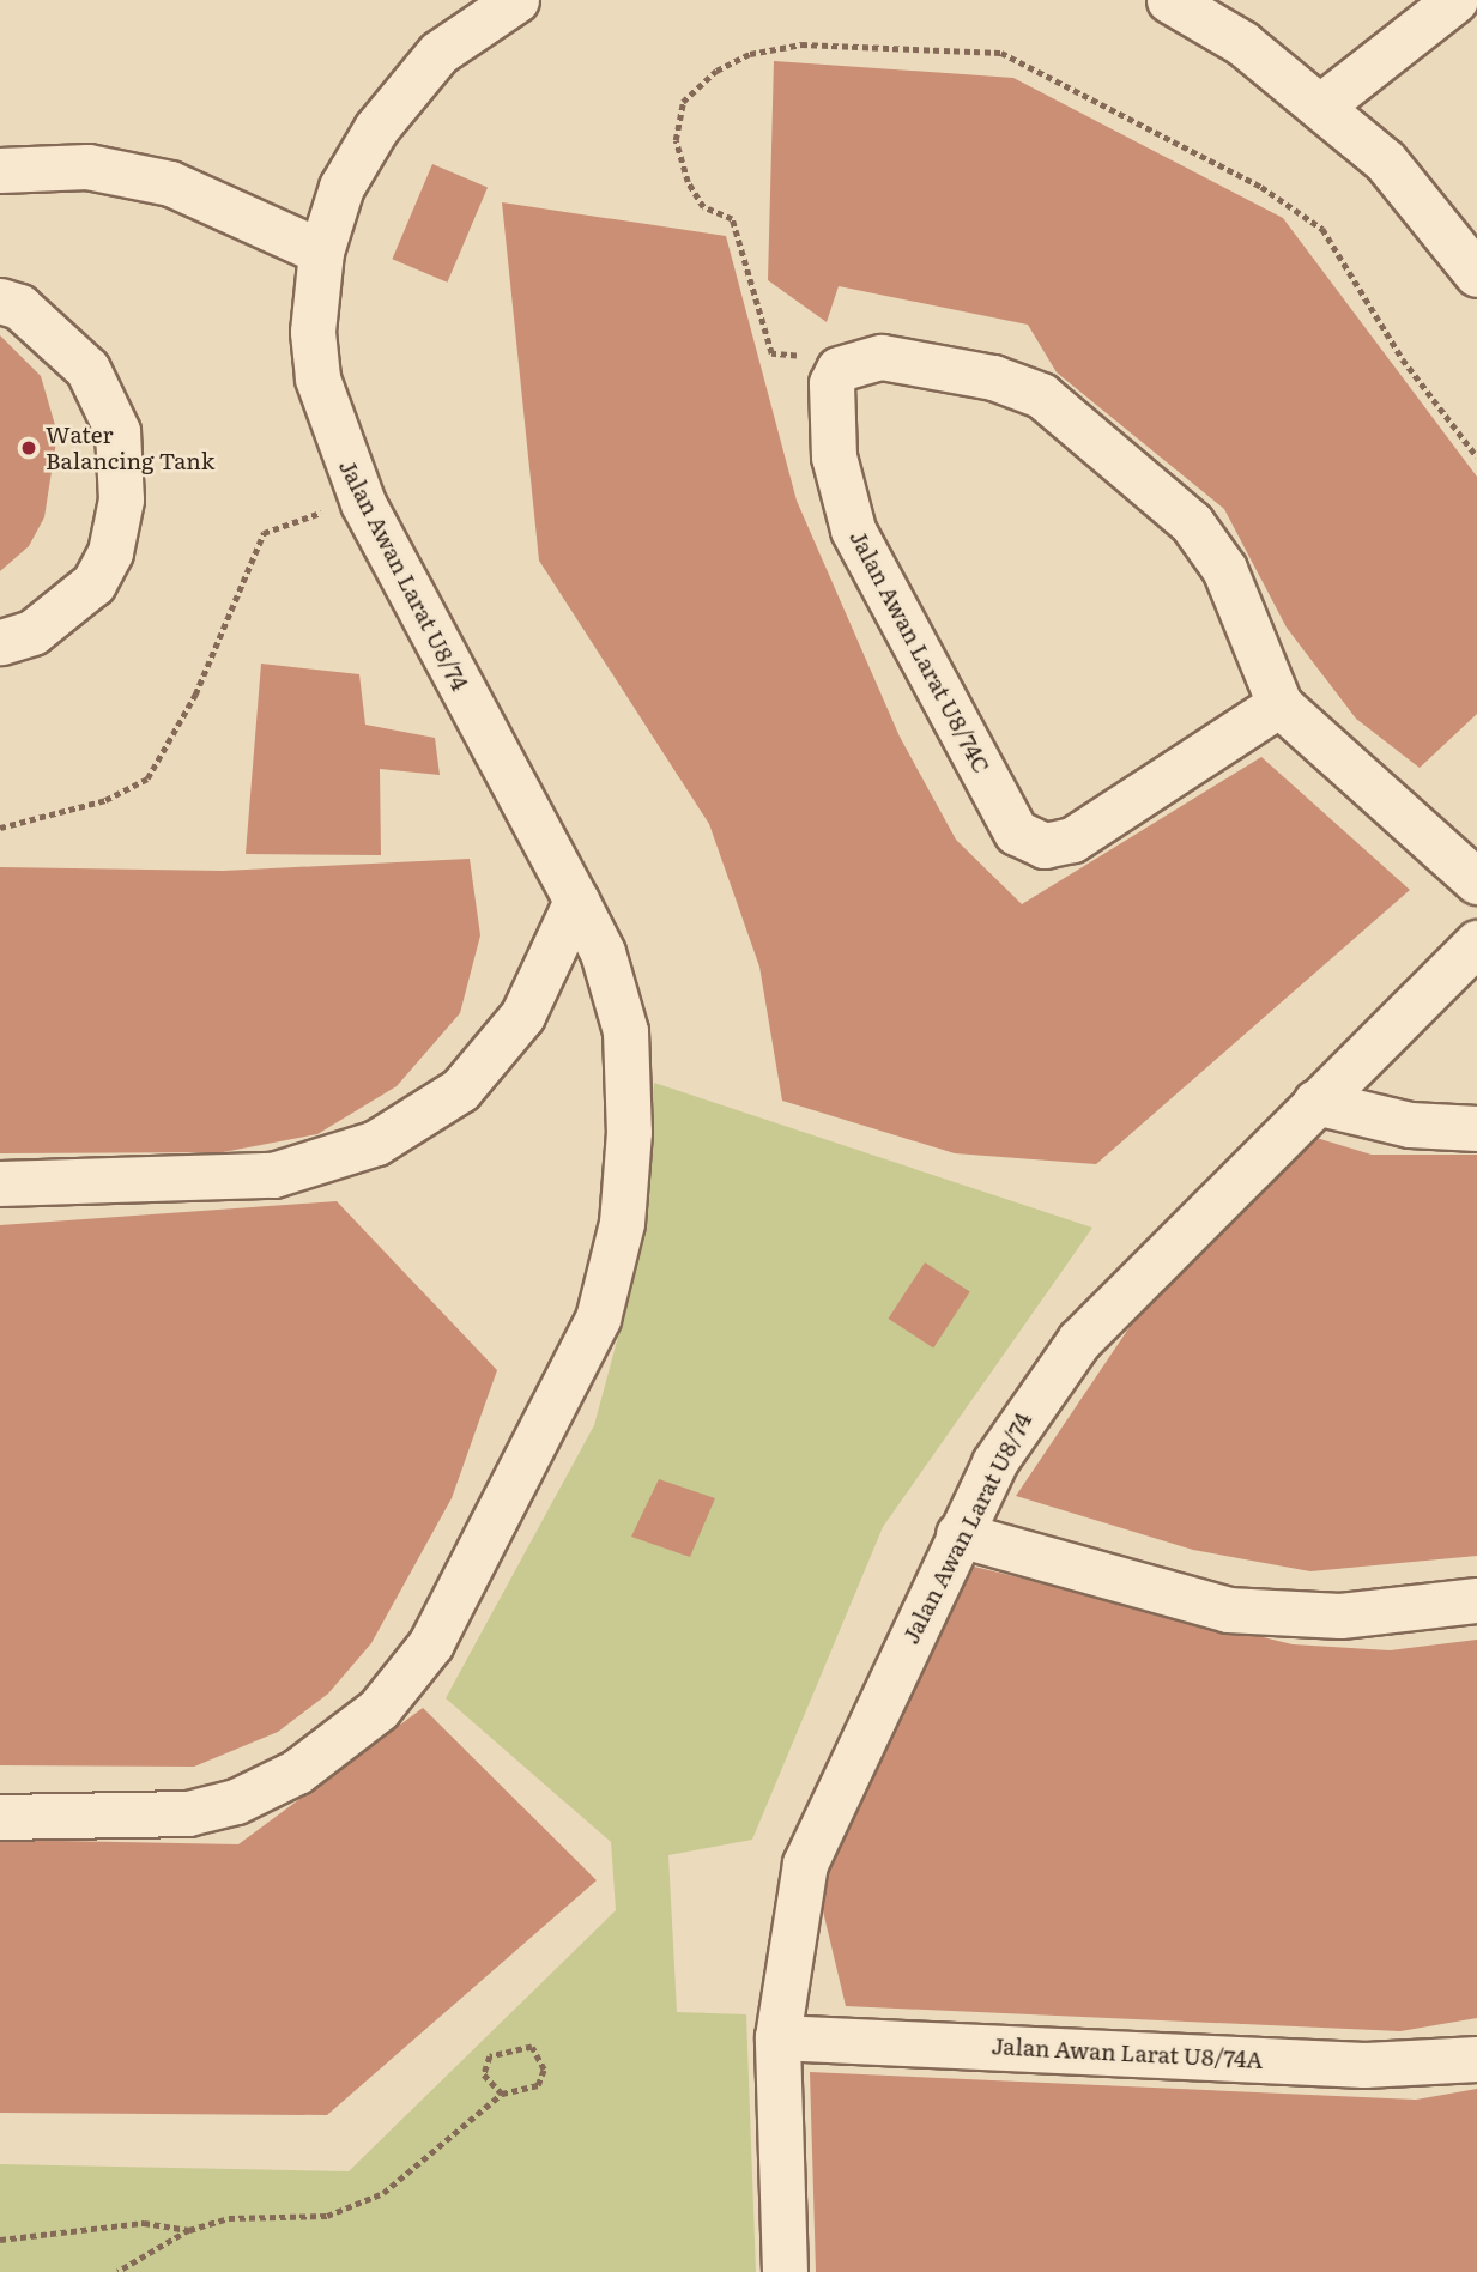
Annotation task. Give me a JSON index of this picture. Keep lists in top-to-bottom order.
{
  "streets": {
    "street": ["Jalan Awan Larat U8/74", "Jalan Awan Larat U8/74C", "Jalan Awan Larat U8/74A"]
  },
  "crossings": [
    ["Jalan Awan Larat U8/74", "Jalan Awan Larat U8/74A"]
  ],
  "places": ["Water Balancing Tank"]
}
